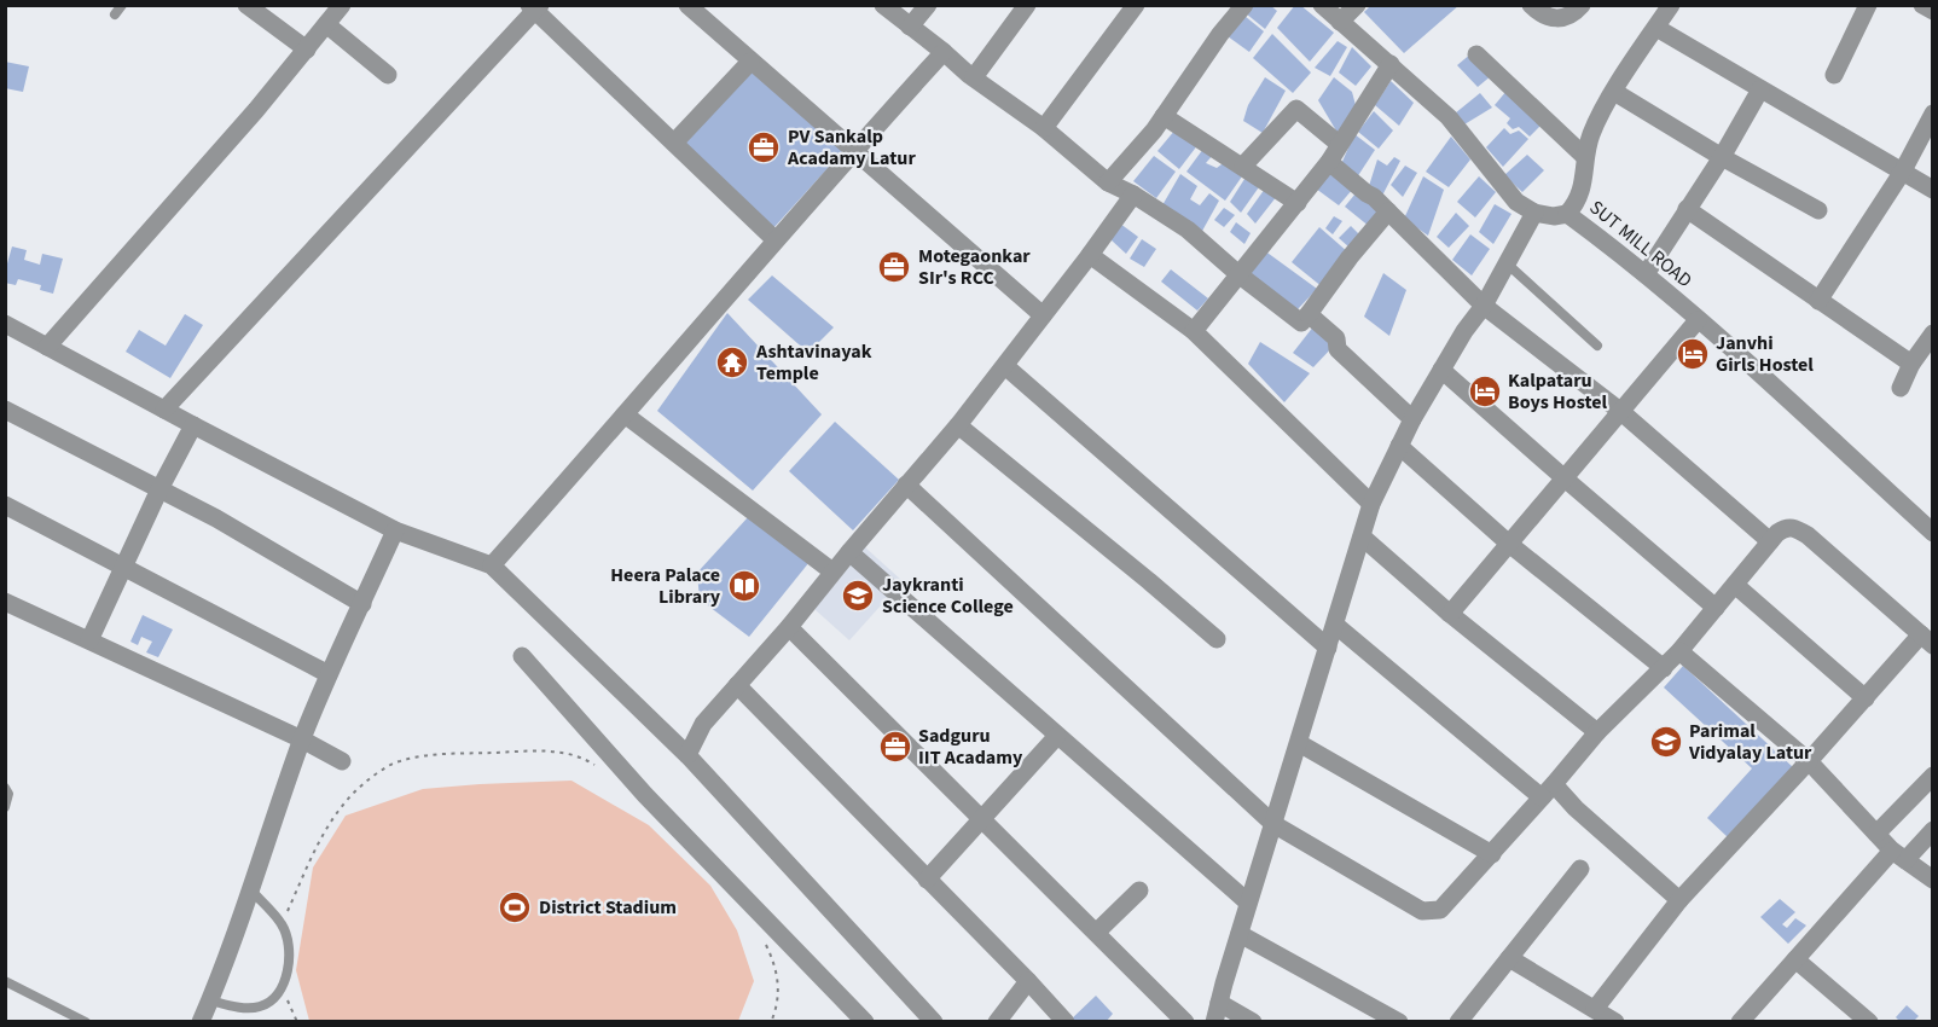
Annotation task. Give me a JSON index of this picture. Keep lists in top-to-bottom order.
{
  "streets": {
    "street": ["SUT MILL ROAD"]
  },
  "places": {
    "office": ["PV Sankalp Acadamy Latur", "Motegaonkar SIr's RCC", "Sadguru IIT Acadamy"],
    "hotel": ["Janvhi Girls Hostel", "Kalpataru Boys Hostel"],
    "temple": ["Ashtavinayak Temple"],
    "library": ["Heera Palace Library"],
    "school or university": ["Jaykranti Science College", "Parimal Vidyalay Latur"],
    "sports": ["District Stadium"]
  }
}
